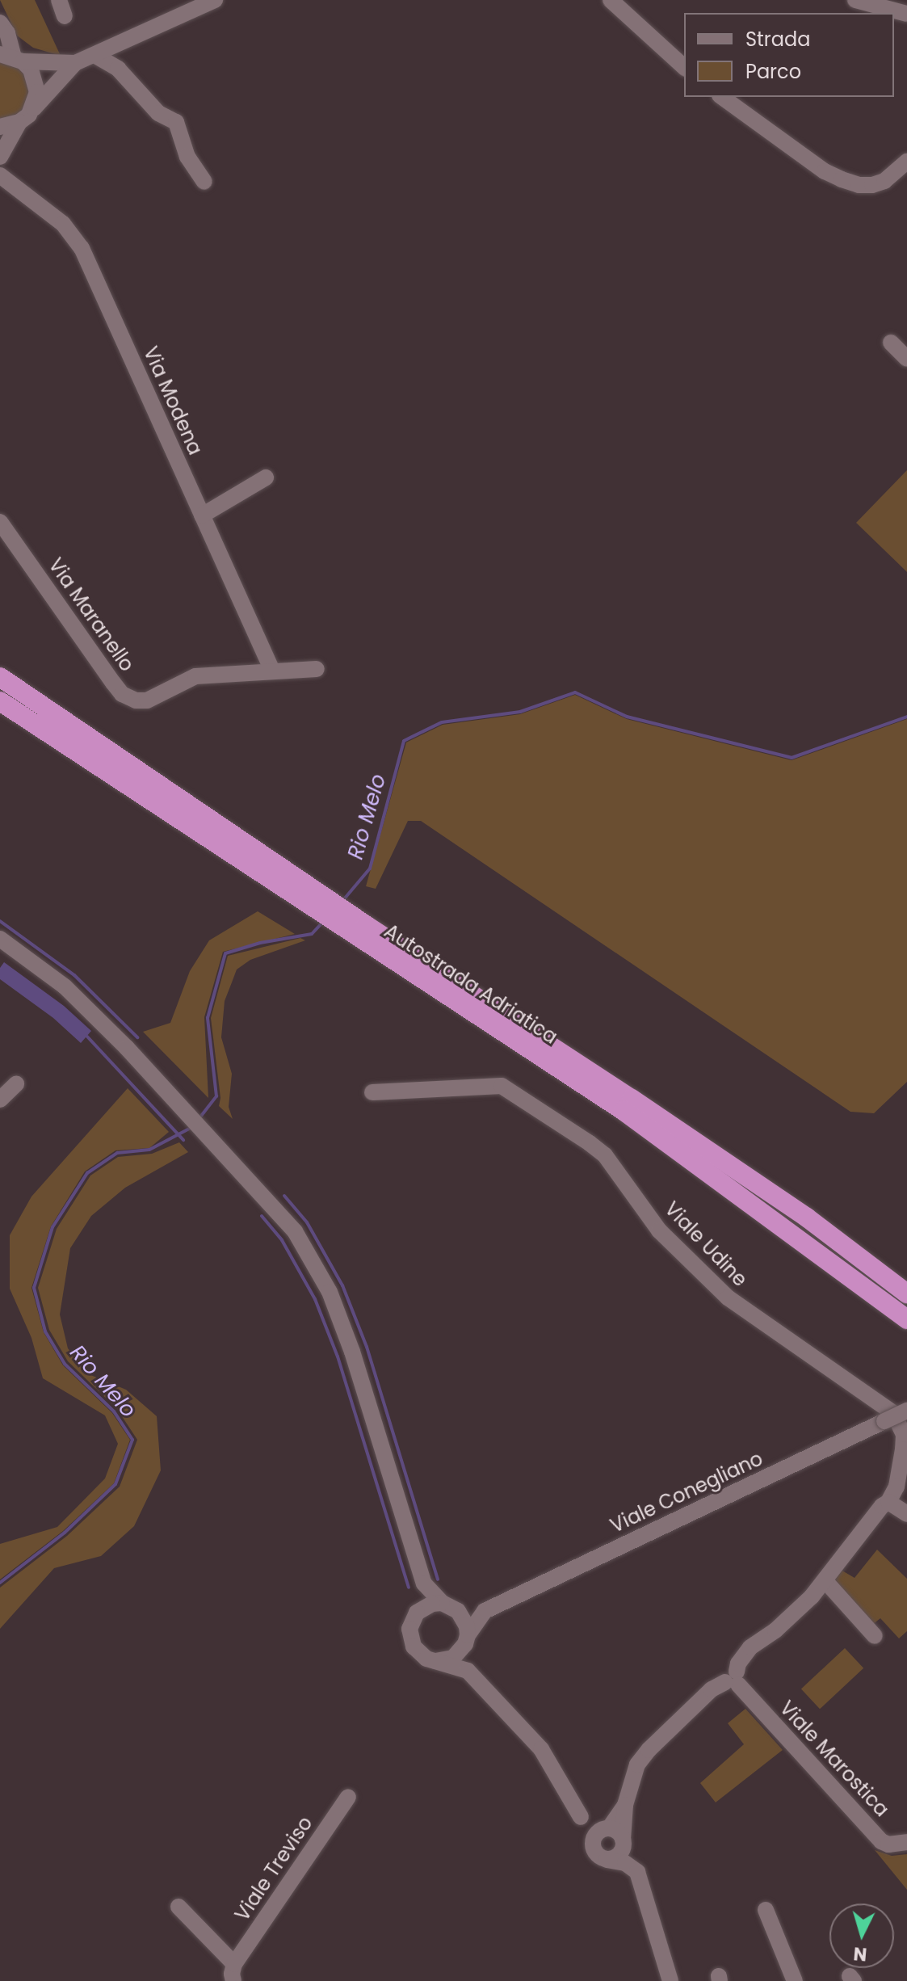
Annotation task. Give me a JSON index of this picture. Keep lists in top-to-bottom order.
{
  "streets": {
    "highway": ["Autostrada Adriatica"],
    "street": [
      "Via Modena",
      "Via Maranello",
      "Viale Udine",
      "Viale Conegliano",
      "Viale Marostica",
      "Viale Treviso"
    ]
  },
  "crossings": [
    ["Via Modena", "Via Maranello"]
  ],
  "water": ["Rio Melo"],
  "legend": ["Strada", "Parco"],
  "north": "bottom"
}
